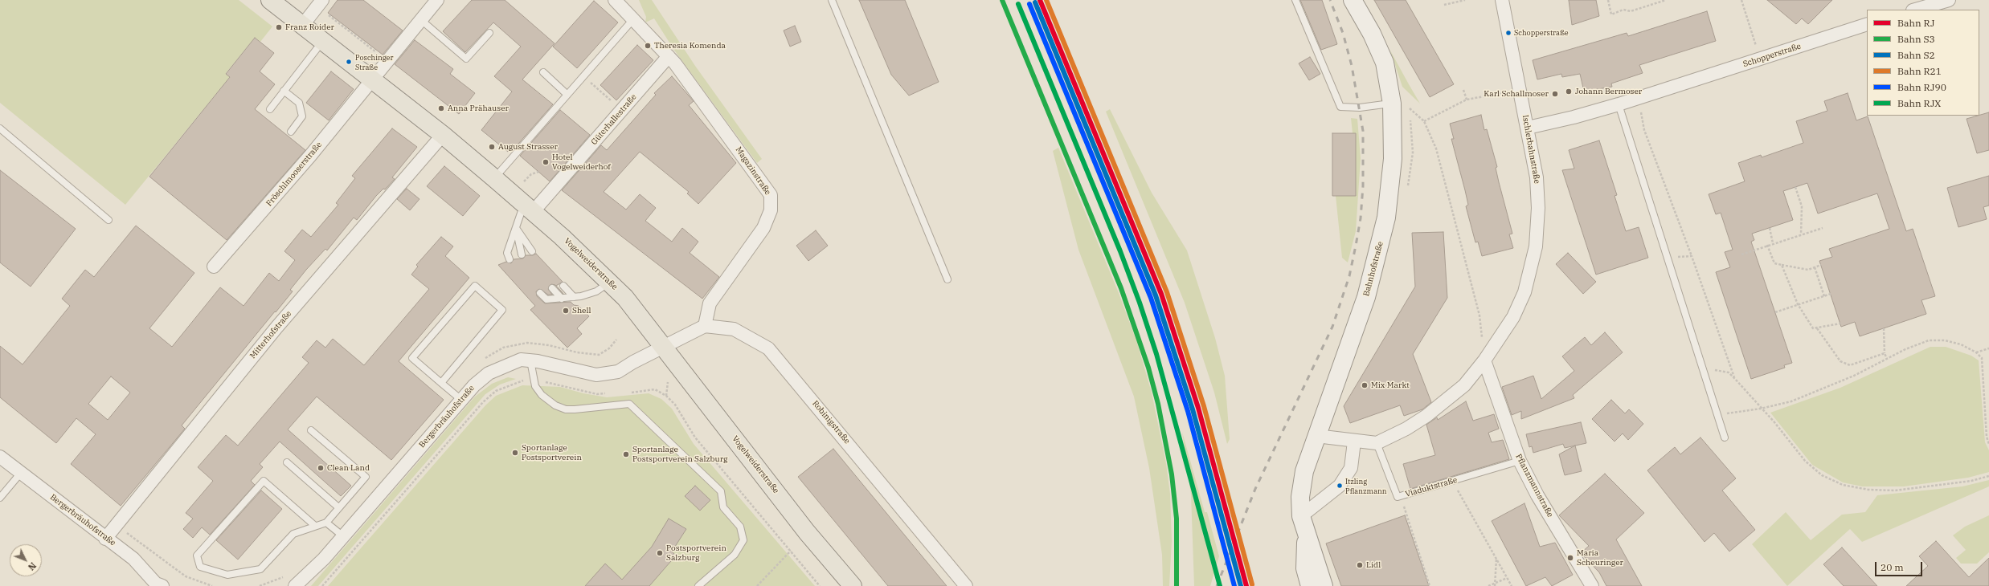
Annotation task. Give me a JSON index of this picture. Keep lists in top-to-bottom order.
{
  "streets": {
    "main road": ["Vogelweiderstraße", "Bahnhofstraße"],
    "street": [
      "Schopperstraße",
      "Güterhallestraße",
      "Ischlerbahnstraße",
      "Magazinstraße",
      "Fröschlmooserstraße",
      "Mitterhofstraße",
      "Bergerbräuhofstraße",
      "Robinigstraße",
      "Pflanzmannstraße"
    ],
    "lane": ["Viaduktstraße"]
  },
  "crossings": [
    ["Schopperstraße", "Ischlerbahnstraße"],
    ["Güterhallestraße", "Magazinstraße"],
    ["Güterhallestraße", "Vogelweiderstraße"],
    ["Ischlerbahnstraße", "Pflanzmannstraße"],
    ["Ischlerbahnstraße", "Viaduktstraße"],
    ["Magazinstraße", "Robinigstraße"],
    ["Fröschlmooserstraße", "Vogelweiderstraße"],
    ["Vogelweiderstraße", "Mitterhofstraße"],
    ["Vogelweiderstraße", "Bergerbräuhofstraße"],
    ["Mitterhofstraße", "Bergerbräuhofstraße"],
    ["Pflanzmannstraße", "Viaduktstraße"]
  ],
  "places": [
    "Franz Roider",
    "Schopperstraße",
    "Theresia Komenda",
    "Poschinger Straße",
    "Johann Bermoser",
    "Karl Schallmoser",
    "Anna Prähauser",
    "August Strasser",
    "Hotel Vogelweiderhof",
    "Shell",
    "Mix Markt",
    "Sportanlage Postsportverein",
    "Sportanlage Postsportverein Salzburg",
    "Clean Land",
    "Itzling Pflanzmann",
    "Postsportverein Salzburg",
    "Maria Scheuringer",
    "Lidl"
  ],
  "lines": [
    "rail line RJ",
    "rail line S3",
    "rail line R21",
    "rail line S2",
    "rail line RJ90",
    "rail line RJX"
  ],
  "legend": [
    "Bahn RJ",
    "Bahn S3",
    "Bahn S2",
    "Bahn R21",
    "Bahn RJ90",
    "Bahn RJX"
  ],
  "scale_bar": "20 m",
  "north": "bottom right"
}
